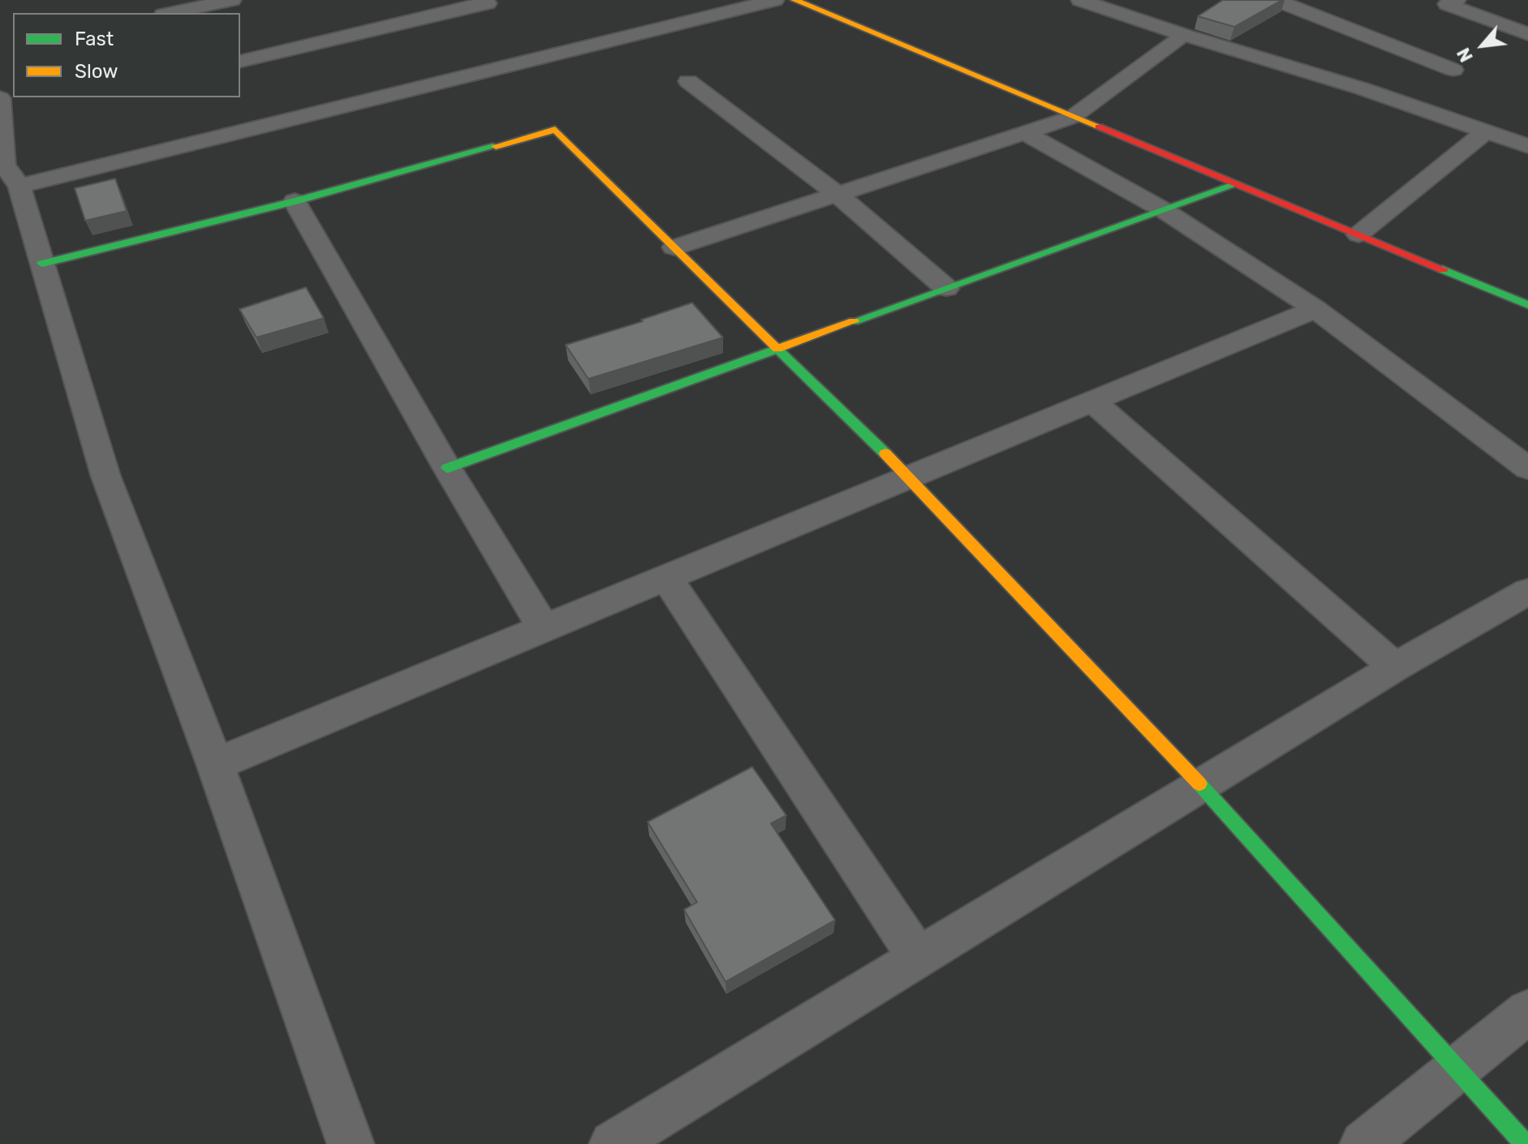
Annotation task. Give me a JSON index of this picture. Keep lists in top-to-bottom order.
{
  "legend": ["Fast", "Slow"],
  "north": "bottom left"
}
